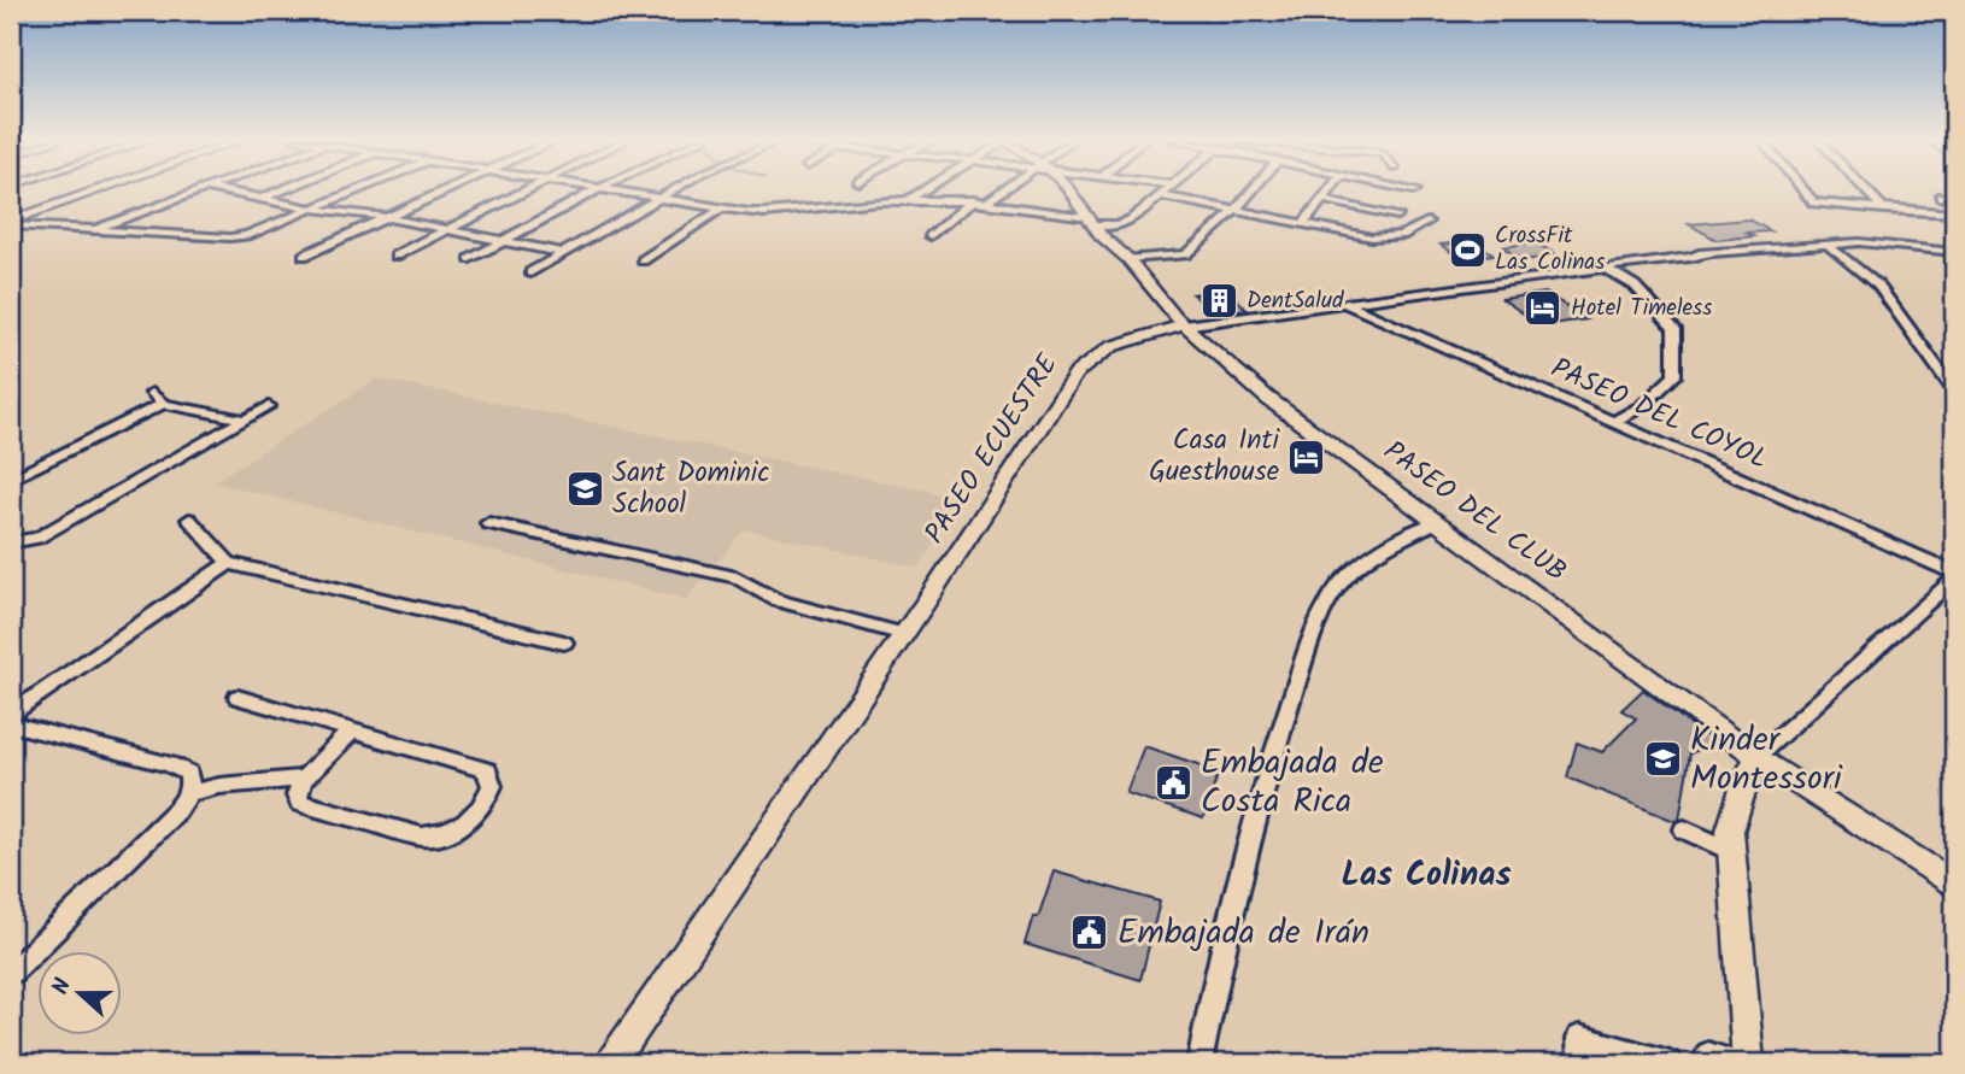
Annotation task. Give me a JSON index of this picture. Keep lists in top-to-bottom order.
{
  "streets": {
    "street": ["PASEO DEL COYOL", "PASEO ECUESTRE", "PASEO DEL CLUB"]
  },
  "crossings": [
    ["PASEO DEL COYOL", "PASEO ECUESTRE"],
    ["PASEO ECUESTRE", "PASEO DEL CLUB"]
  ],
  "districts": ["Las Colinas"],
  "places": {
    "sports": ["CrossFit Las Colinas"],
    "building": ["DentSalud"],
    "hotel": ["Hotel Timeless", "Casa Inti Guesthouse"],
    "school or university": ["Sant Dominic School", "Kinder Montessori"],
    "public building": ["Embajada de Costa Rica", "Embajada de Irán"]
  },
  "north": "left"
}
